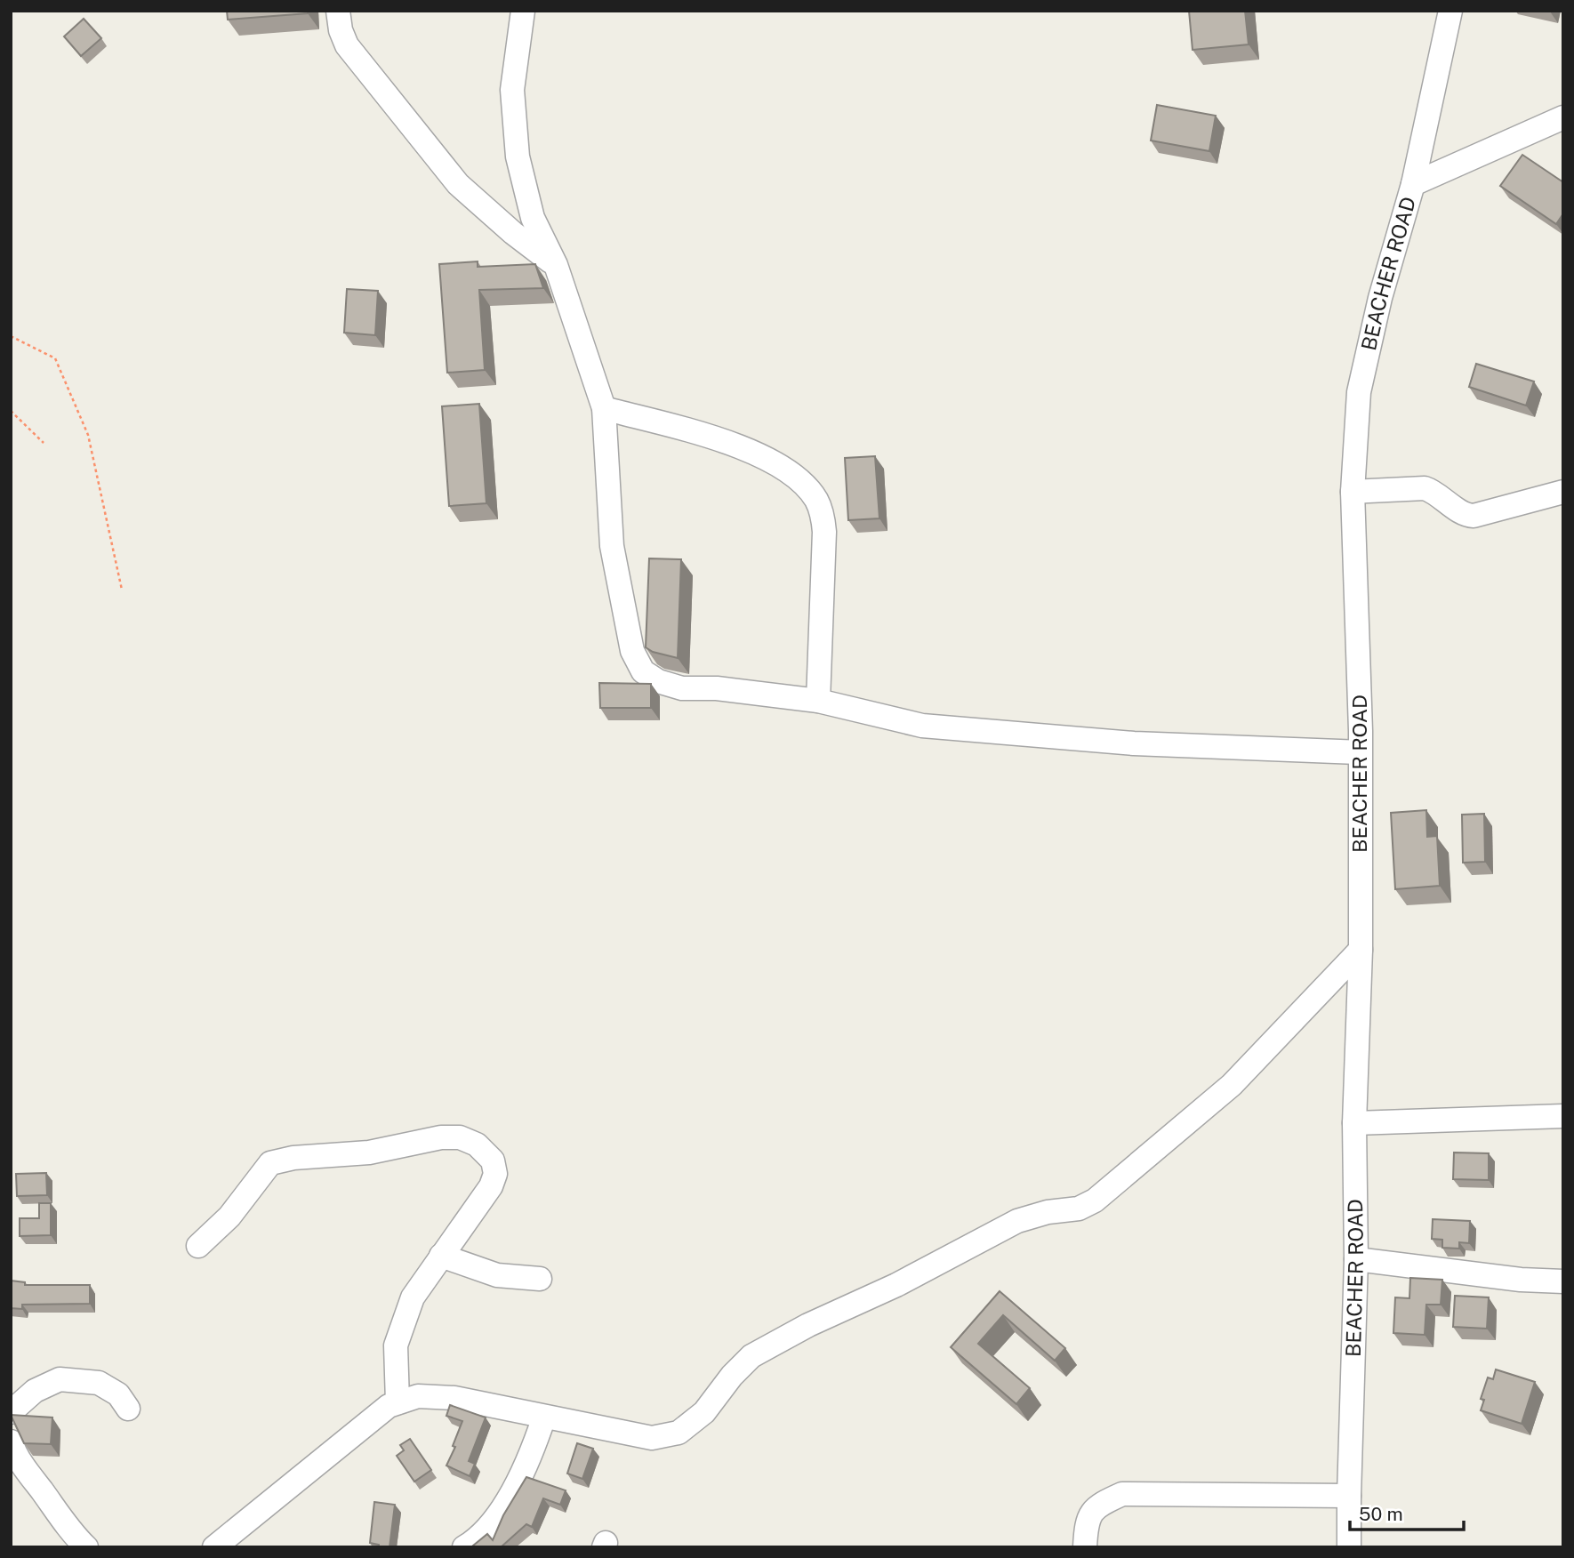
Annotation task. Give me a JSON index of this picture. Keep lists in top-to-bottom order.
{
  "streets": {
    "street": ["BEACHER ROAD"]
  },
  "scale_bar": "50 m"
}
